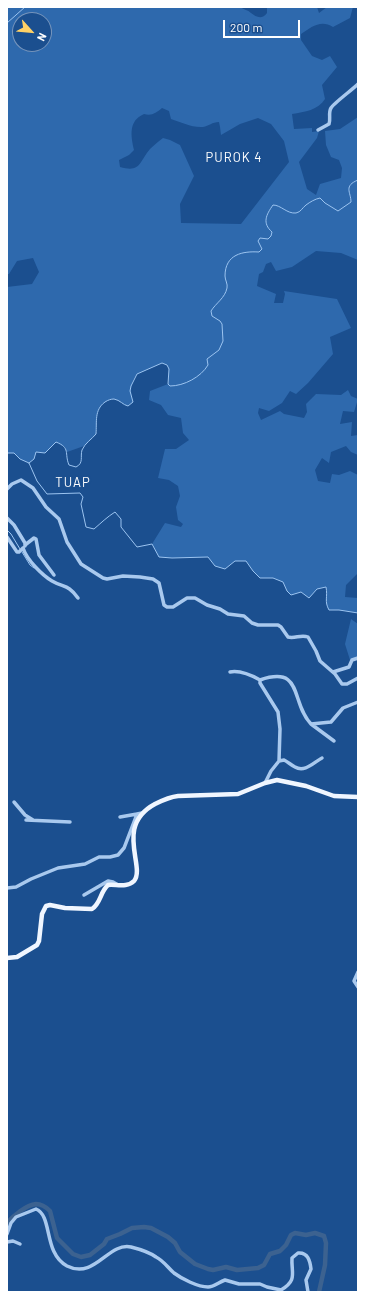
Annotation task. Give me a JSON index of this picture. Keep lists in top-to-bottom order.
{
  "districts": ["PUROK 4", "TUAP"],
  "scale_bar": "200 m",
  "north": "bottom right"
}
